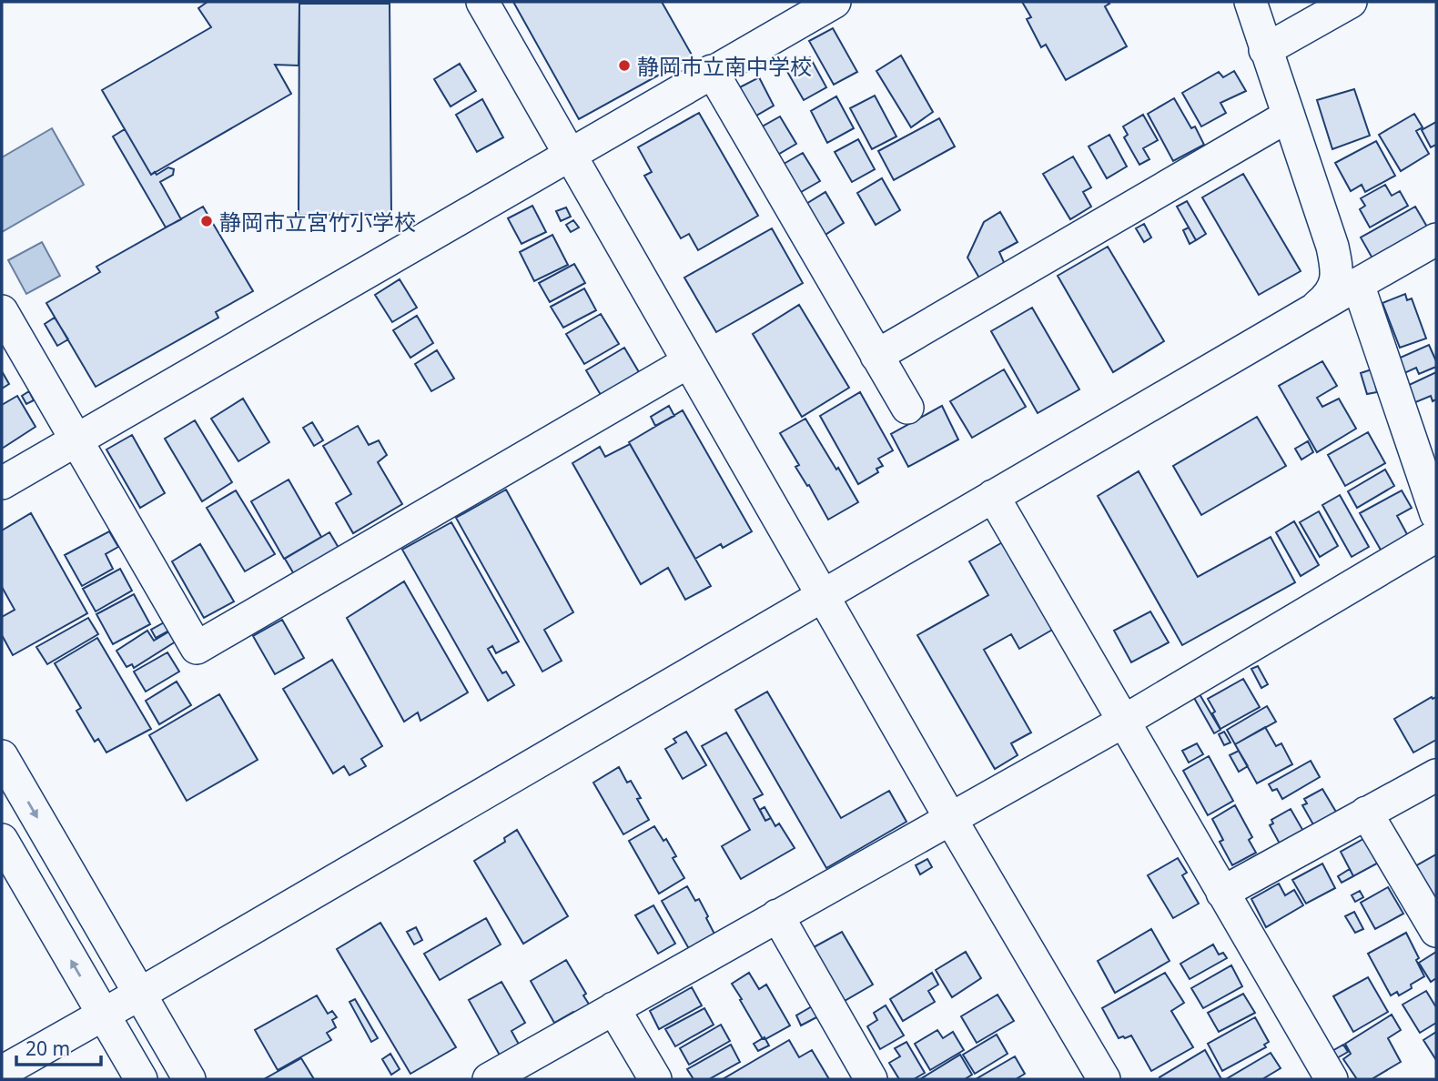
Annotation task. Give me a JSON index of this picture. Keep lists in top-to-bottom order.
{
  "places": ["静岡市立南中学校", "静岡市立宮竹小学校"],
  "scale_bar": "20 m"
}
